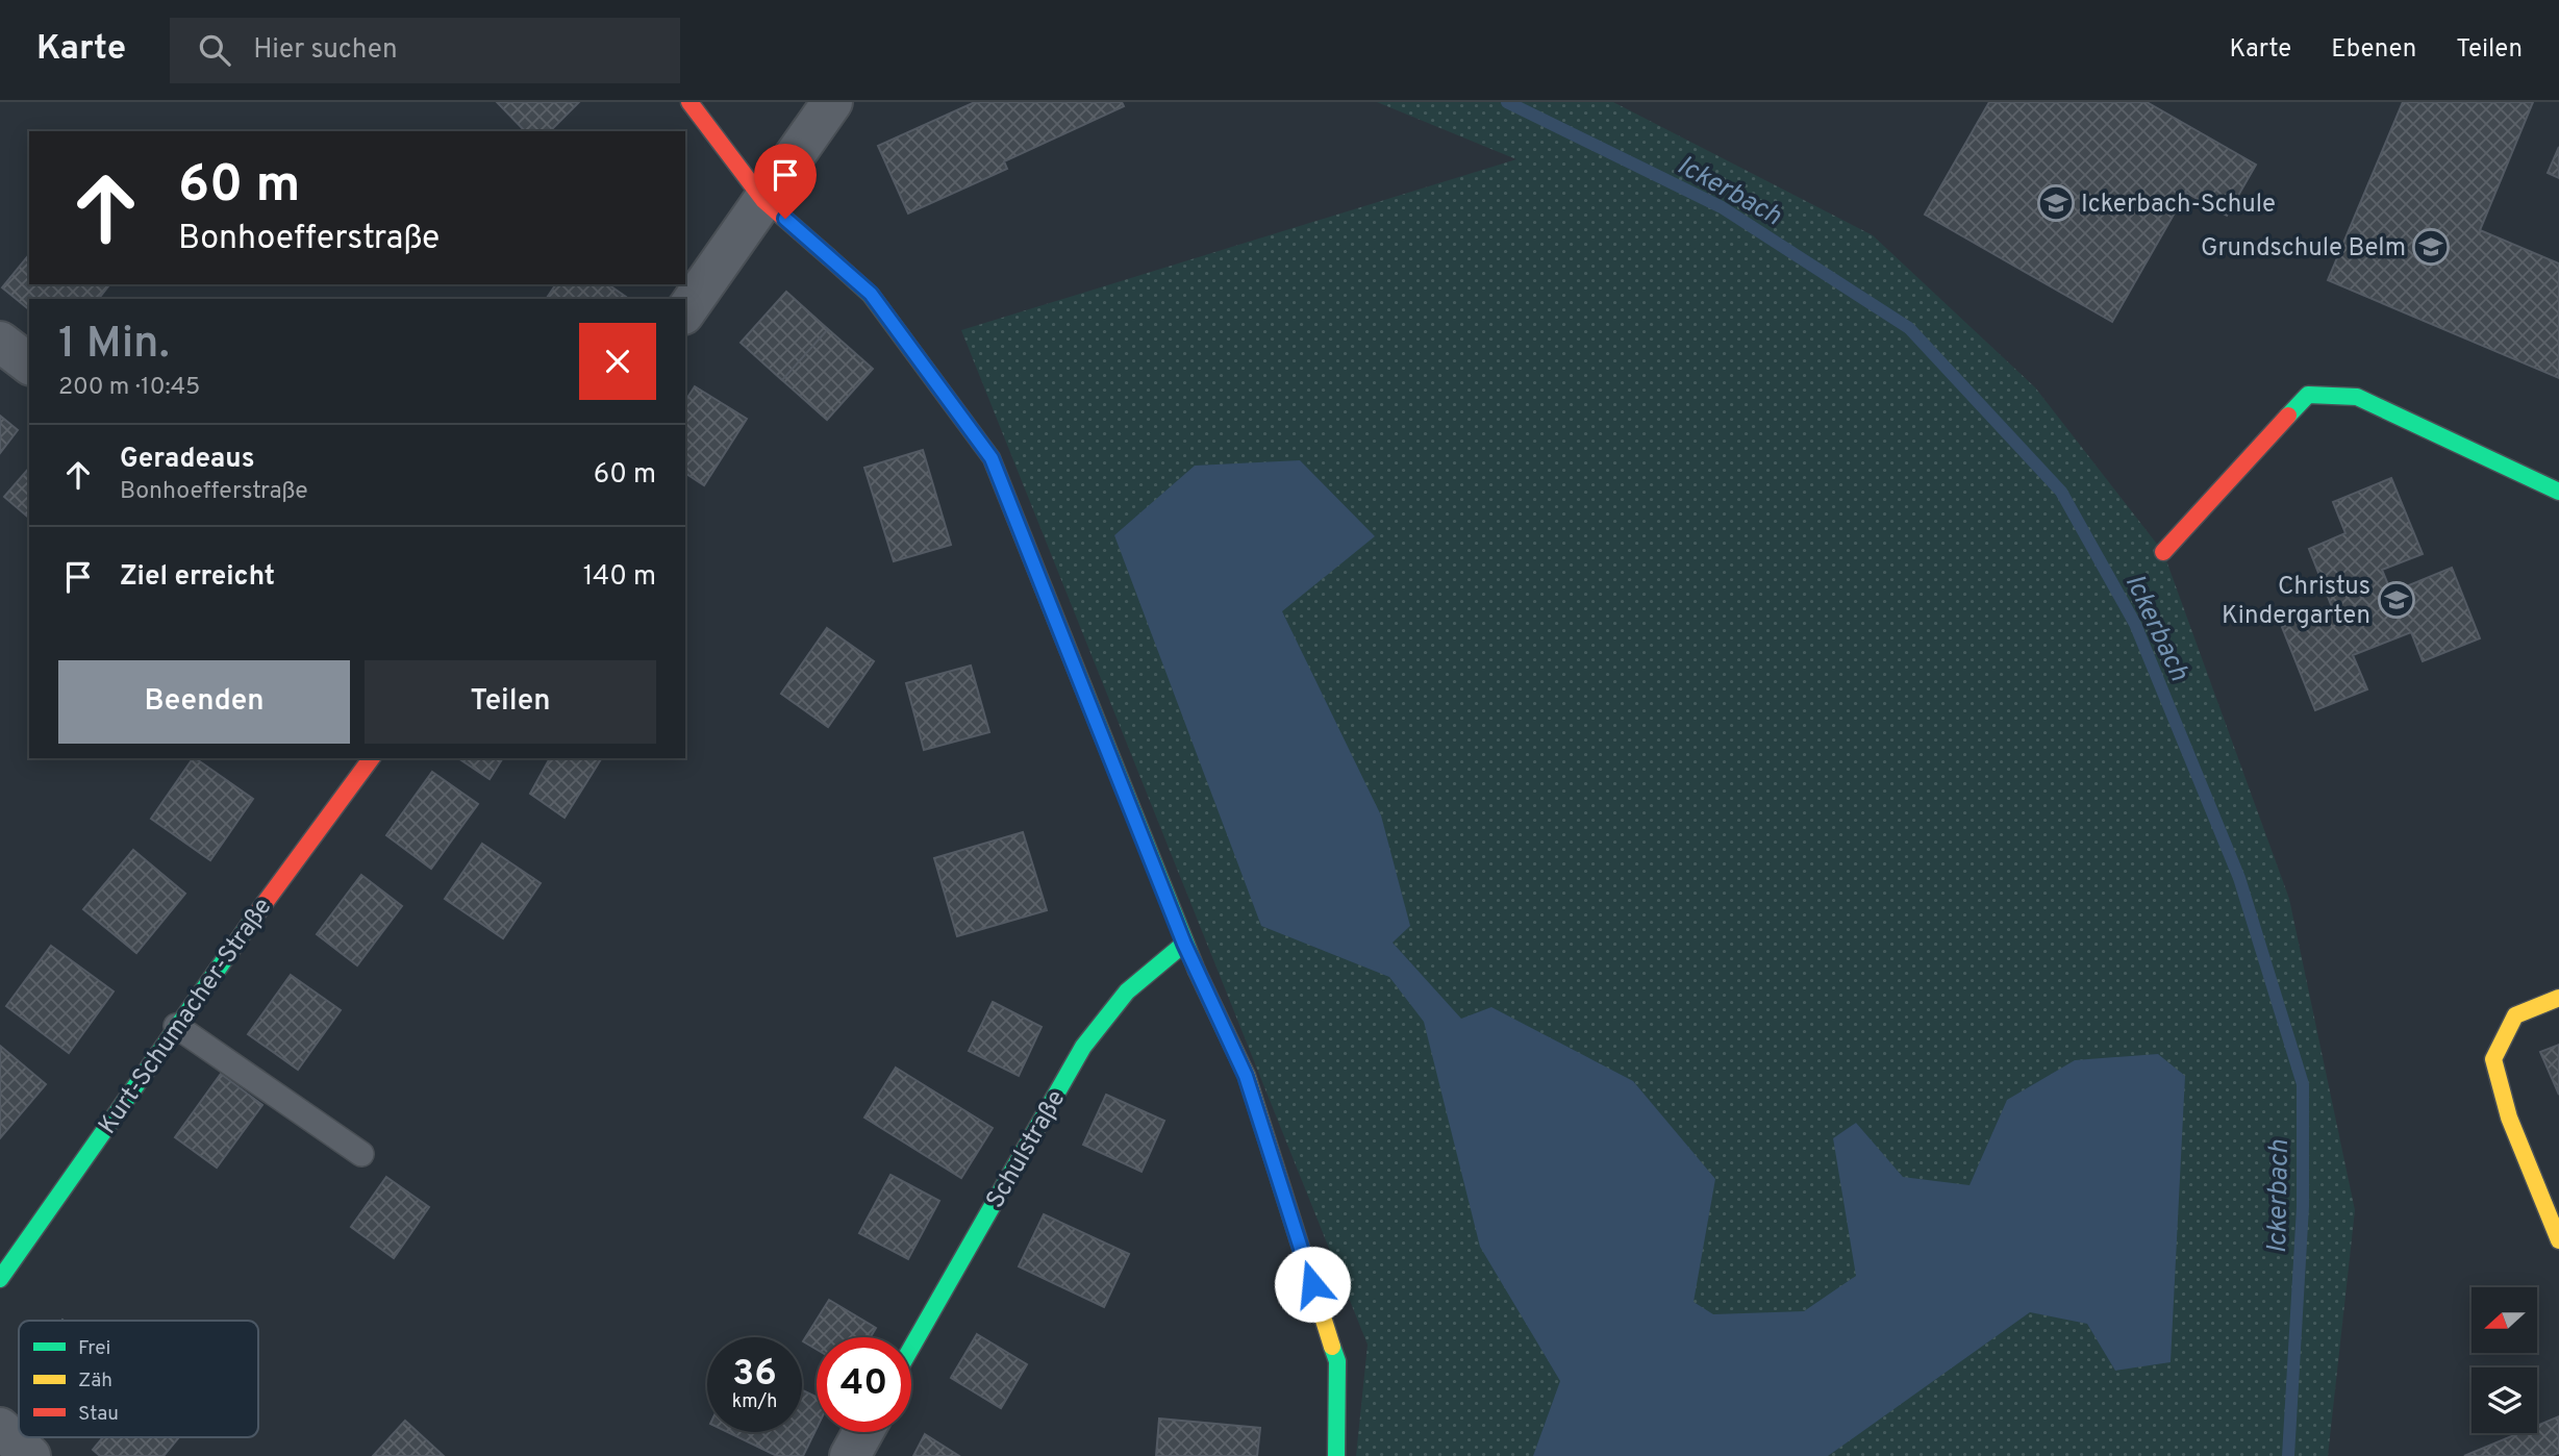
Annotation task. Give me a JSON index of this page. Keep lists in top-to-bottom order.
{
  "streets": {
    "street": ["Kurt-Schumacher-Straße", "Schulstraße"]
  },
  "water": ["Ickerbach"],
  "places": {
    "school or university": ["Ickerbach-Schule", "Grundschule Belm", "Christus Kindergarten"]
  },
  "legend": ["Frei", "Zäh", "Stau"],
  "north": "left",
  "page": {
    "header": "Karte",
    "search": "Hier suchen",
    "nav": ["Karte", "Ebenen", "Teilen"],
    "turn": ["60 m", "Bonhoefferstraße"],
    "heading": ["1 Min.", "200 m · 10:45"],
    "list": [
      {
        "name": "Geradeaus",
        "note": "Bonhoefferstraße",
        "value": "60 m"
      },
      {
        "name": "Ziel erreicht",
        "value": "140 m"
      }
    ],
    "buttons": ["Beenden", "Teilen"],
    "speed": "36 km/h",
    "limit": "40"
  }
}
